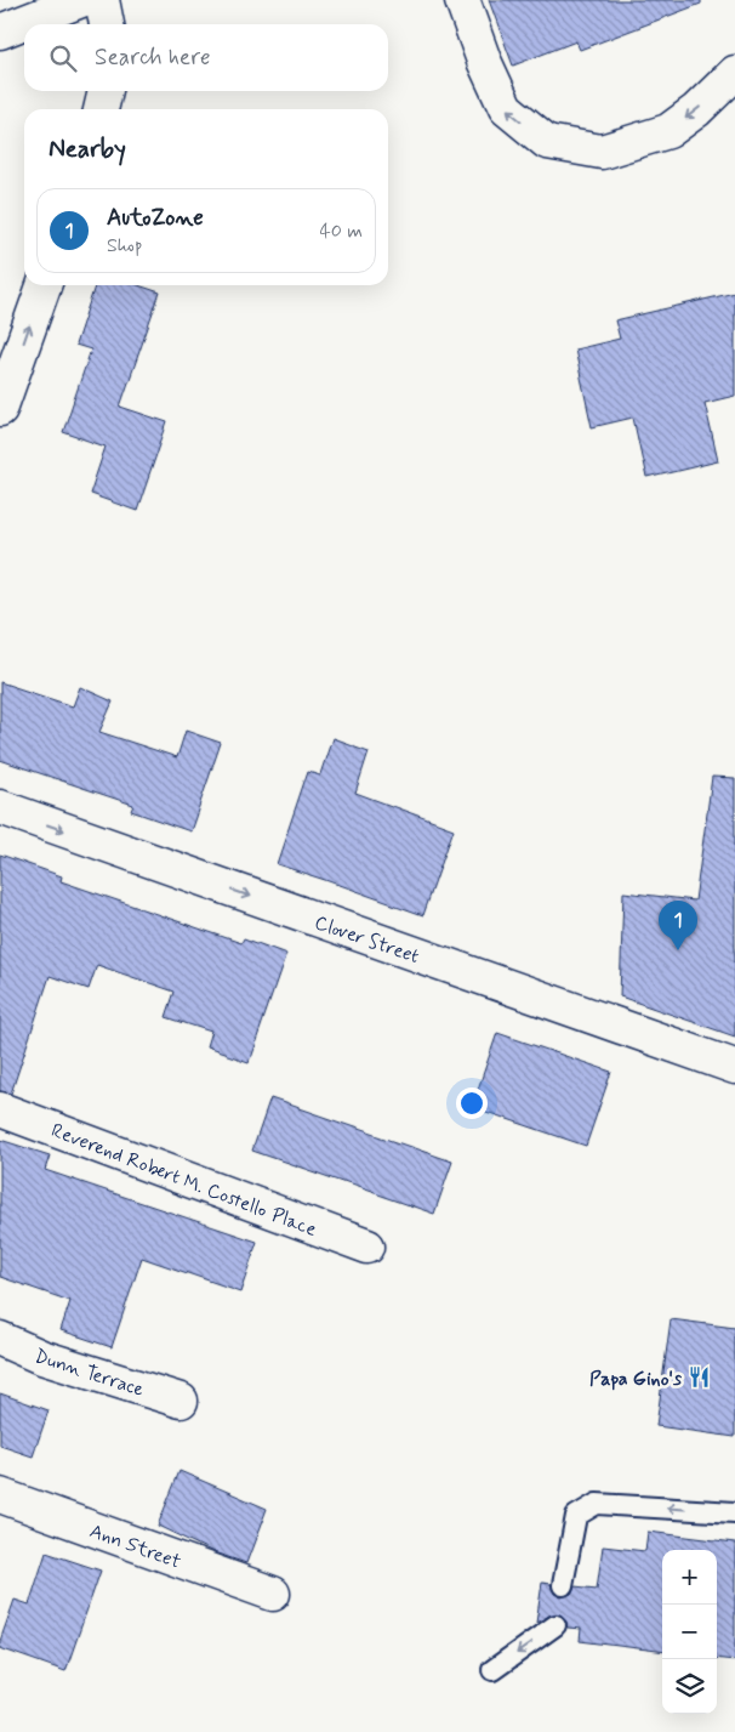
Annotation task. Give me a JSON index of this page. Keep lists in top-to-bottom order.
{
  "streets": {
    "street": [
      "Clover Street",
      "Reverend Robert M. Costello Place",
      "Dunn Terrace",
      "Ann Street"
    ]
  },
  "one_way": ["Clover Street"],
  "places": {
    "restaurant": ["Papa Gino's"]
  },
  "page": {
    "search": "Search here",
    "heading": "Nearby",
    "list": [
      {
        "mark": "1",
        "name": "AutoZone",
        "note": "Shop",
        "value": "40 m"
      }
    ],
    "pins": "1",
    "map_buttons": ["+", "−"]
  }
}
